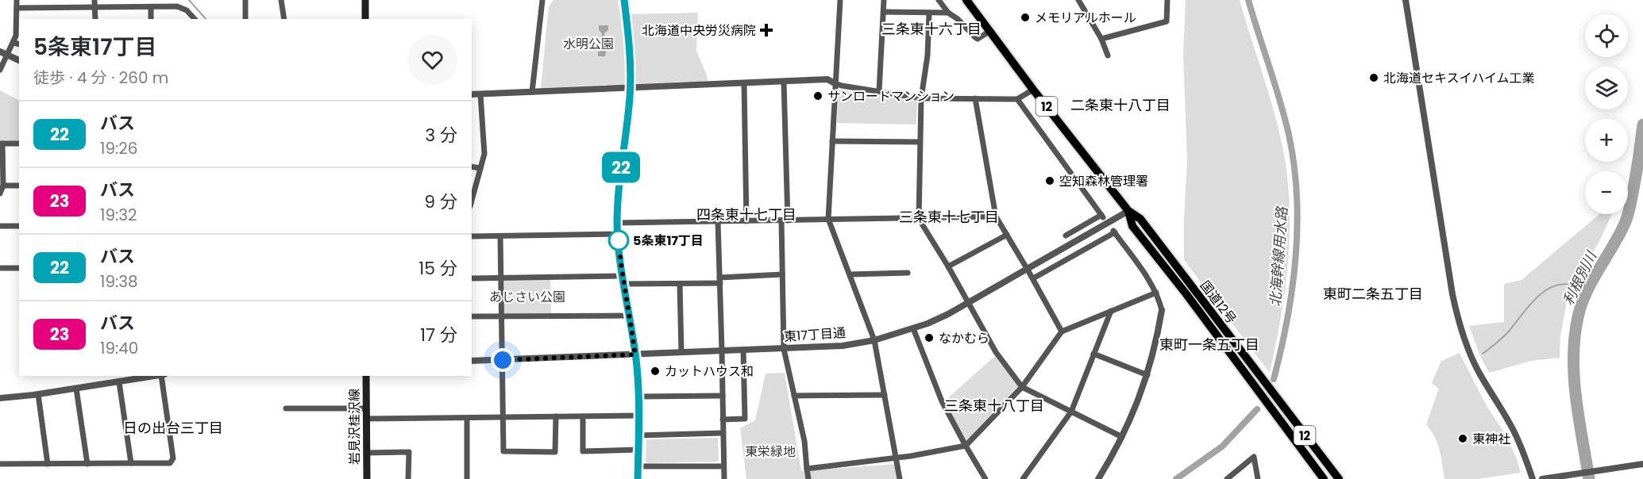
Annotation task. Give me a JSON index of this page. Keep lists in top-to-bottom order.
{
  "streets": {
    "highway": ["12", "国道12号"],
    "main road": ["岩見沢桂沢線"],
    "street": ["東17丁目通"]
  },
  "crossings": [
    ["国道12号", "東17丁目通"]
  ],
  "districts": [
    "三条東十六丁目",
    "二条東十八丁目",
    "四条東十七丁目",
    "三条東十七丁目",
    "東町二条五丁目",
    "東町一条五丁目",
    "三条東十八丁目",
    "日の出台三丁目"
  ],
  "water": ["北海幹線用水路", "利根別川"],
  "parks": ["水明公園", "あじさい公園", "東栄緑地"],
  "places": {
    "other": [
      "メモリアルホール",
      "北海道セキスイハイム工業",
      "サンロードマンション",
      "空知森林管理署",
      "5条東17丁目",
      "なかむら",
      "カットハウス和",
      "東神社"
    ],
    "health": ["北海道中央労災病院"]
  },
  "lines": ["bus line 22"],
  "page": {
    "on_map": "22",
    "map_buttons": ["+", "−"],
    "heading": ["5条東17丁目", "徒歩 · 4 分 · 260 m"],
    "list": [
      {
        "mark": "22",
        "name": "バス",
        "note": "19:26",
        "value": "3 分"
      },
      {
        "mark": "23",
        "name": "バス",
        "note": "19:32",
        "value": "9 分"
      },
      {
        "mark": "22",
        "name": "バス",
        "note": "19:38",
        "value": "15 分"
      },
      {
        "mark": "23",
        "name": "バス",
        "note": "19:40",
        "value": "17 分"
      }
    ]
  }
}
